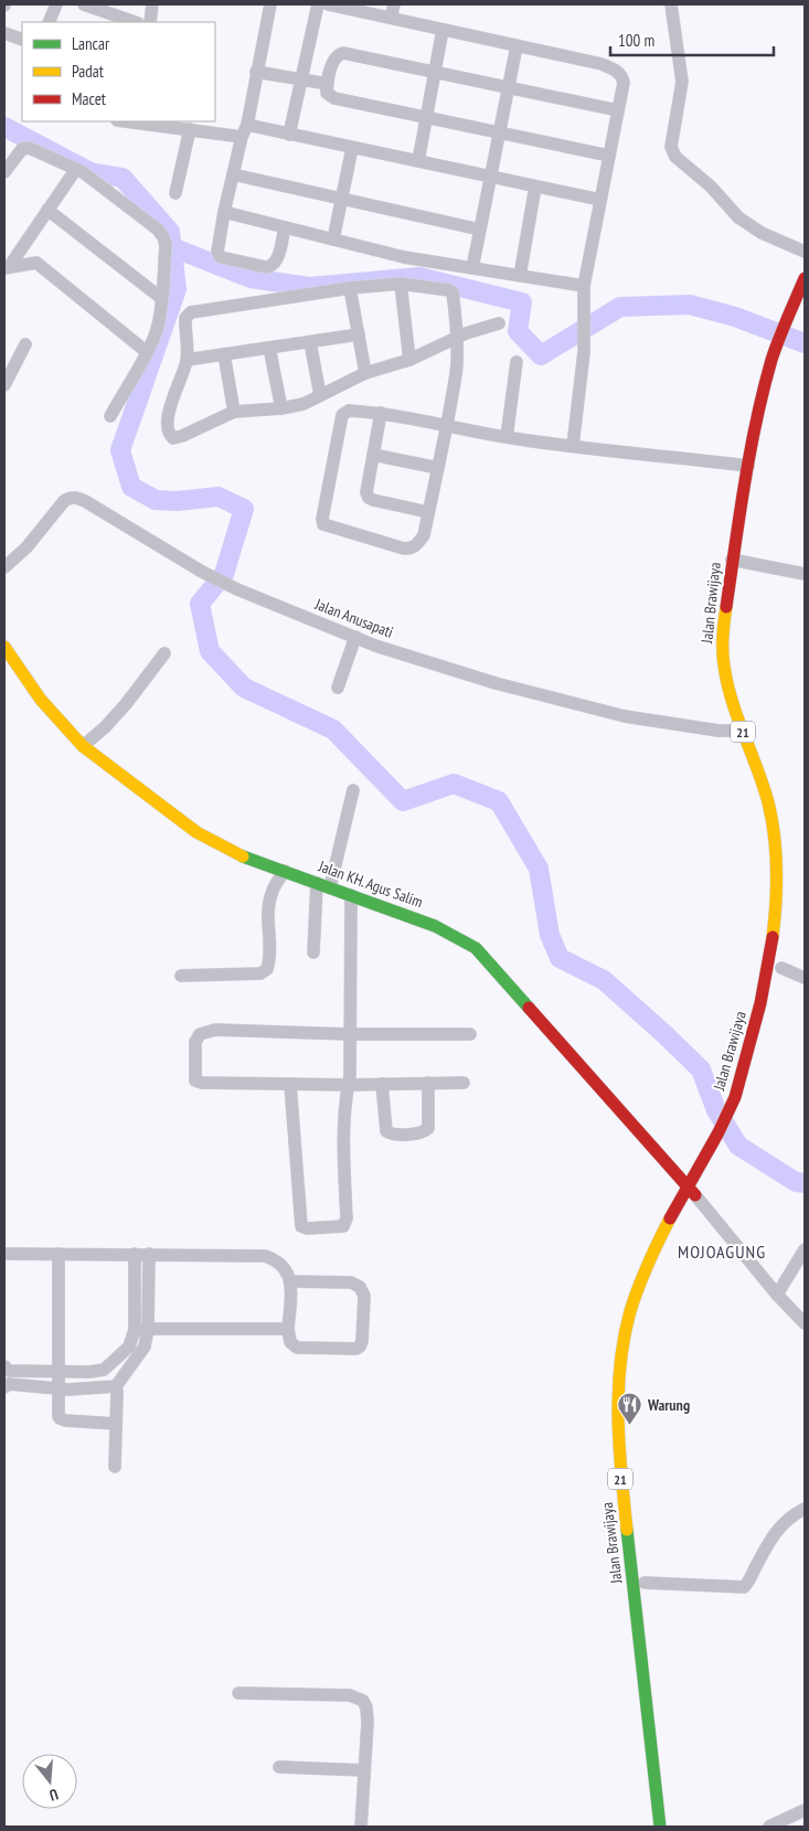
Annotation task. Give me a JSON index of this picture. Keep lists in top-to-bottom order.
{
  "streets": {
    "main road": ["Jalan Brawijaya", "21", "Jalan KH. Agus Salim"],
    "street": ["Jalan Anusapati"]
  },
  "crossings": [
    ["Jalan Brawijaya", "Jalan Anusapati"],
    ["Jalan Brawijaya", "Jalan KH. Agus Salim"]
  ],
  "districts": ["MOJOAGUNG"],
  "places": {
    "restaurant": ["Warung"]
  },
  "legend": ["Lancar", "Padat", "Macet"],
  "scale_bar": "100 m",
  "north": "bottom"
}
